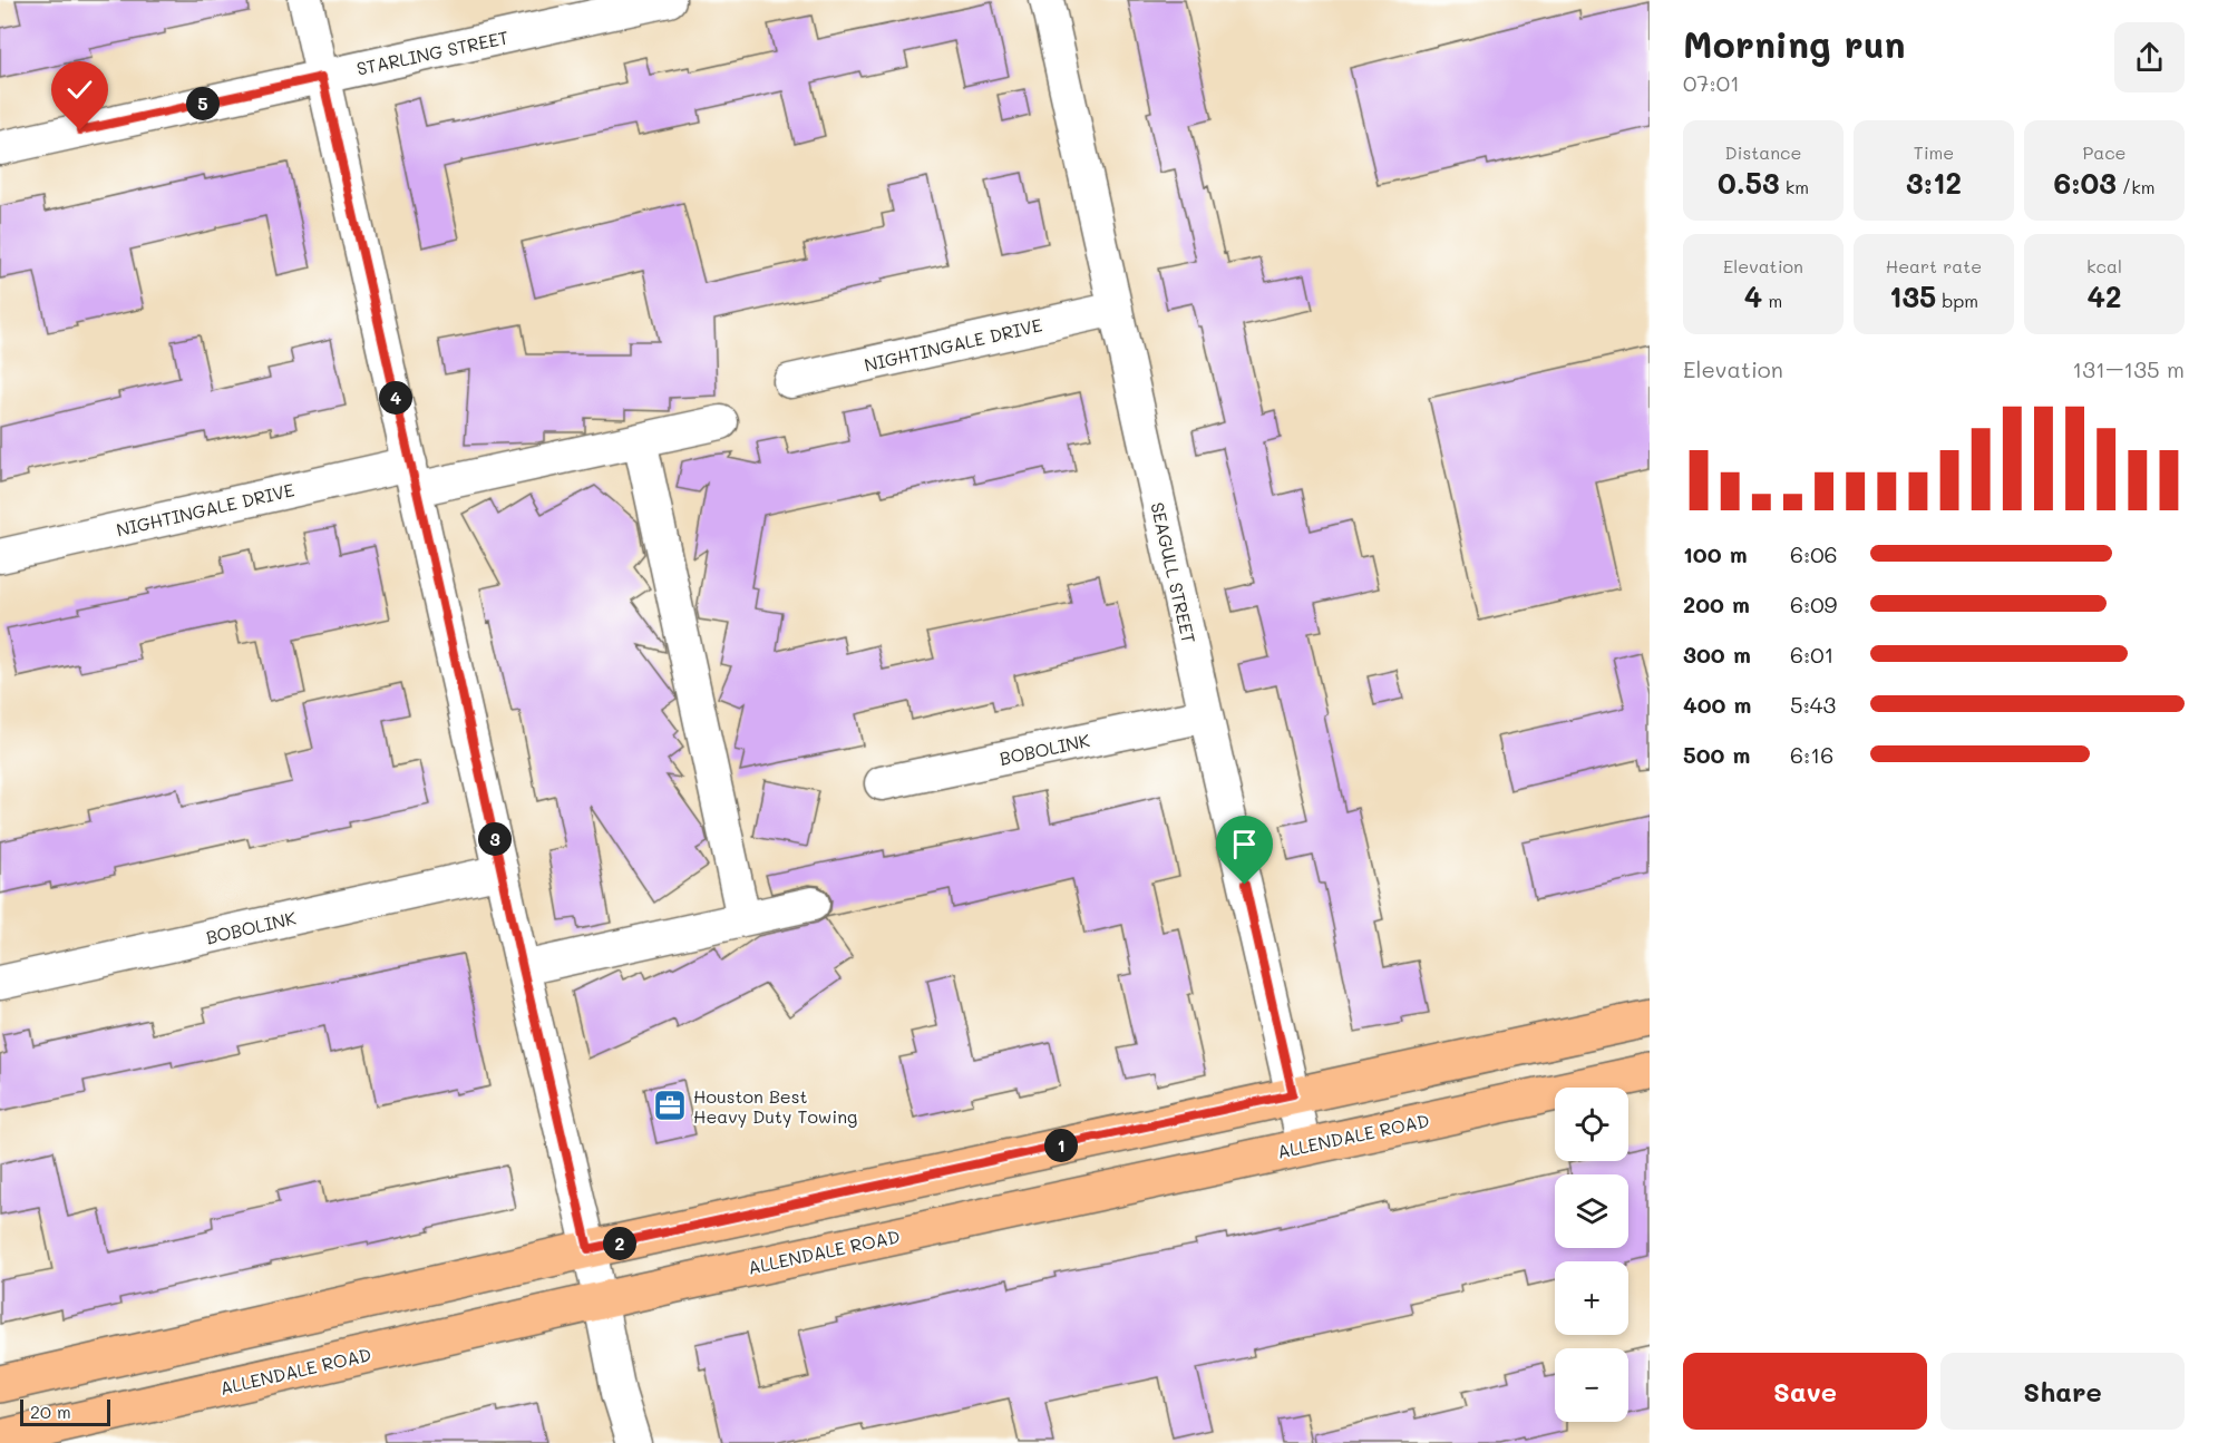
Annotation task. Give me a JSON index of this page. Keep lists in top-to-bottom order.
{
  "streets": {
    "main road": ["ALLENDALE ROAD"],
    "street": [
      "STARLING STREET",
      "NIGHTINGALE DRIVE",
      "SEAGULL STREET",
      "BOBOLINK"
    ]
  },
  "crossings": [
    ["NIGHTINGALE DRIVE", "SEAGULL STREET"],
    ["SEAGULL STREET", "BOBOLINK"],
    ["SEAGULL STREET", "ALLENDALE ROAD"]
  ],
  "places": {
    "office": ["Houston Best Heavy Duty Towing"]
  },
  "scale_bar": "20 m",
  "page": {
    "heading": ["Morning run", "07:01"],
    "pins": [
      "5",
      "4",
      "3",
      "1",
      "2"
    ],
    "stats": [
      ["Distance", "0.53 km"],
      ["Time", "3:12"],
      ["Pace", "6:03 /km"],
      ["Elevation", "4 m"],
      ["Heart rate", "135 bpm"],
      ["kcal", "42"]
    ],
    "chart": ["Elevation", "131–135 m"],
    "list": [
      {
        "name": "100 m",
        "note": "6:06"
      },
      {
        "name": "200 m",
        "note": "6:09"
      },
      {
        "name": "300 m",
        "note": "6:01"
      },
      {
        "name": "400 m",
        "note": "5:43"
      },
      {
        "name": "500 m",
        "note": "6:16"
      }
    ],
    "map_buttons": ["+", "−"],
    "buttons": ["Save", "Share"],
    "scale": "20 m"
  }
}
